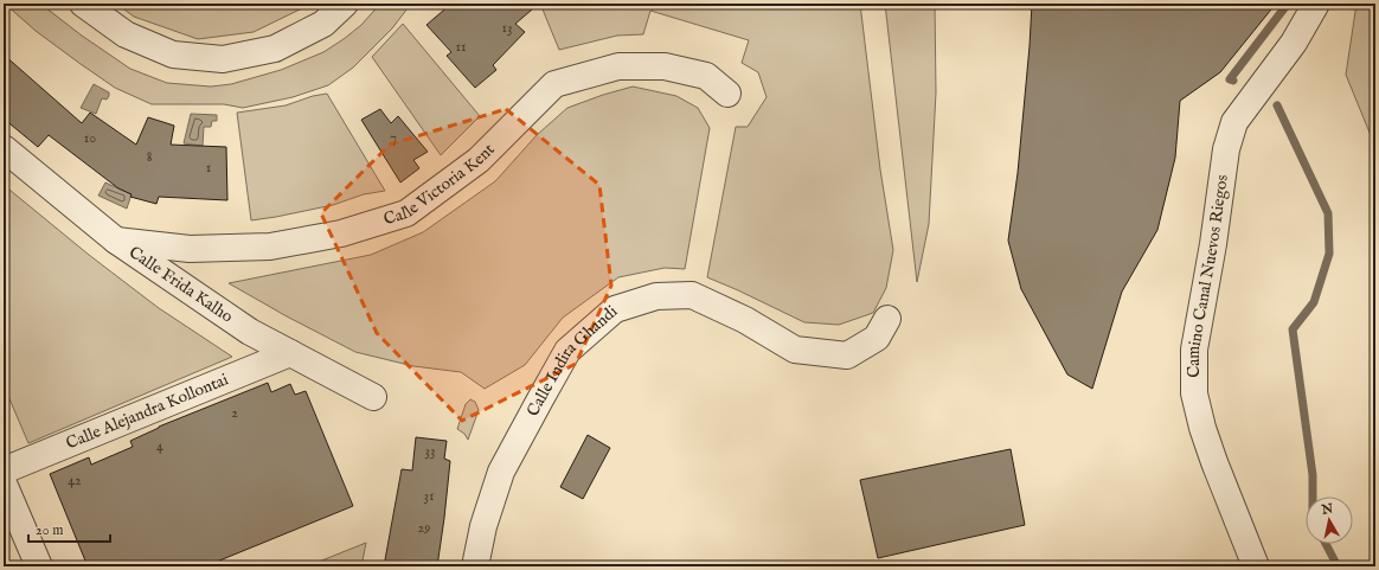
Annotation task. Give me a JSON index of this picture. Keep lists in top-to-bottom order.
{
  "streets": {
    "street": [
      "Calle Victoria Kent",
      "Camino Canal Nuevos Riegos",
      "Calle Frida Kalho",
      "Calle Indira Ghandi",
      "Calle Alejandra Kollontai"
    ]
  },
  "crossings": [
    ["Calle Victoria Kent", "Calle Frida Kalho"],
    ["Calle Frida Kalho", "Calle Alejandra Kollontai"]
  ],
  "house_numbers": [
    "13",
    "11",
    "10",
    "7",
    "8",
    "1",
    "2",
    "4",
    "33",
    "42",
    "31",
    "29"
  ],
  "scale_bar": "20 m",
  "north": "top"
}
